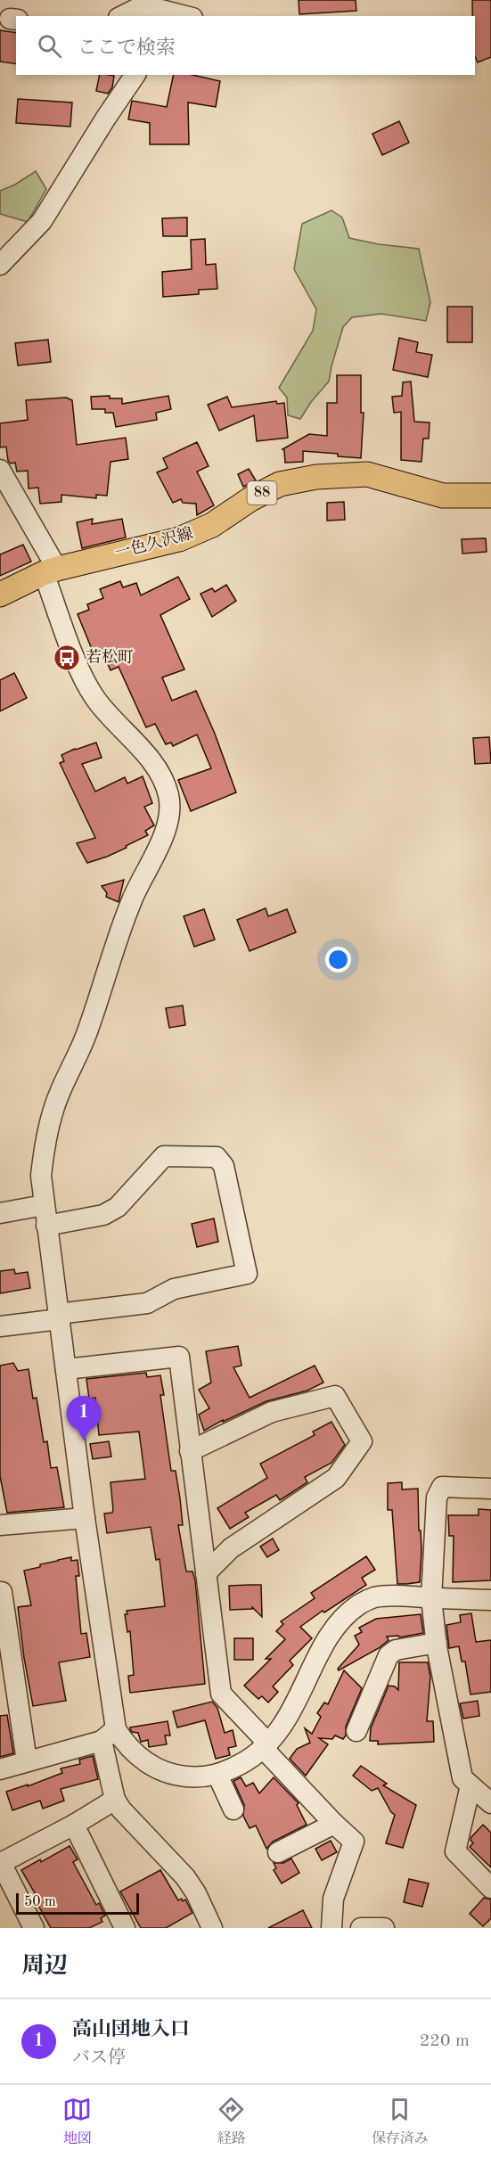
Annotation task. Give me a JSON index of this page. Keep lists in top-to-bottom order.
{
  "streets": {
    "main road": ["88", "一色久沢線"]
  },
  "places": {
    "bus stop": ["若松町"]
  },
  "scale_bar": "50 m",
  "page": {
    "search": "ここで検索",
    "pins": "1",
    "scale": "50 m",
    "heading": "周辺",
    "list": [
      {
        "mark": "1",
        "name": "高山団地入口",
        "note": "バス停",
        "value": "220 m"
      }
    ],
    "nav": ["地図", "経路", "保存済み"]
  }
}
